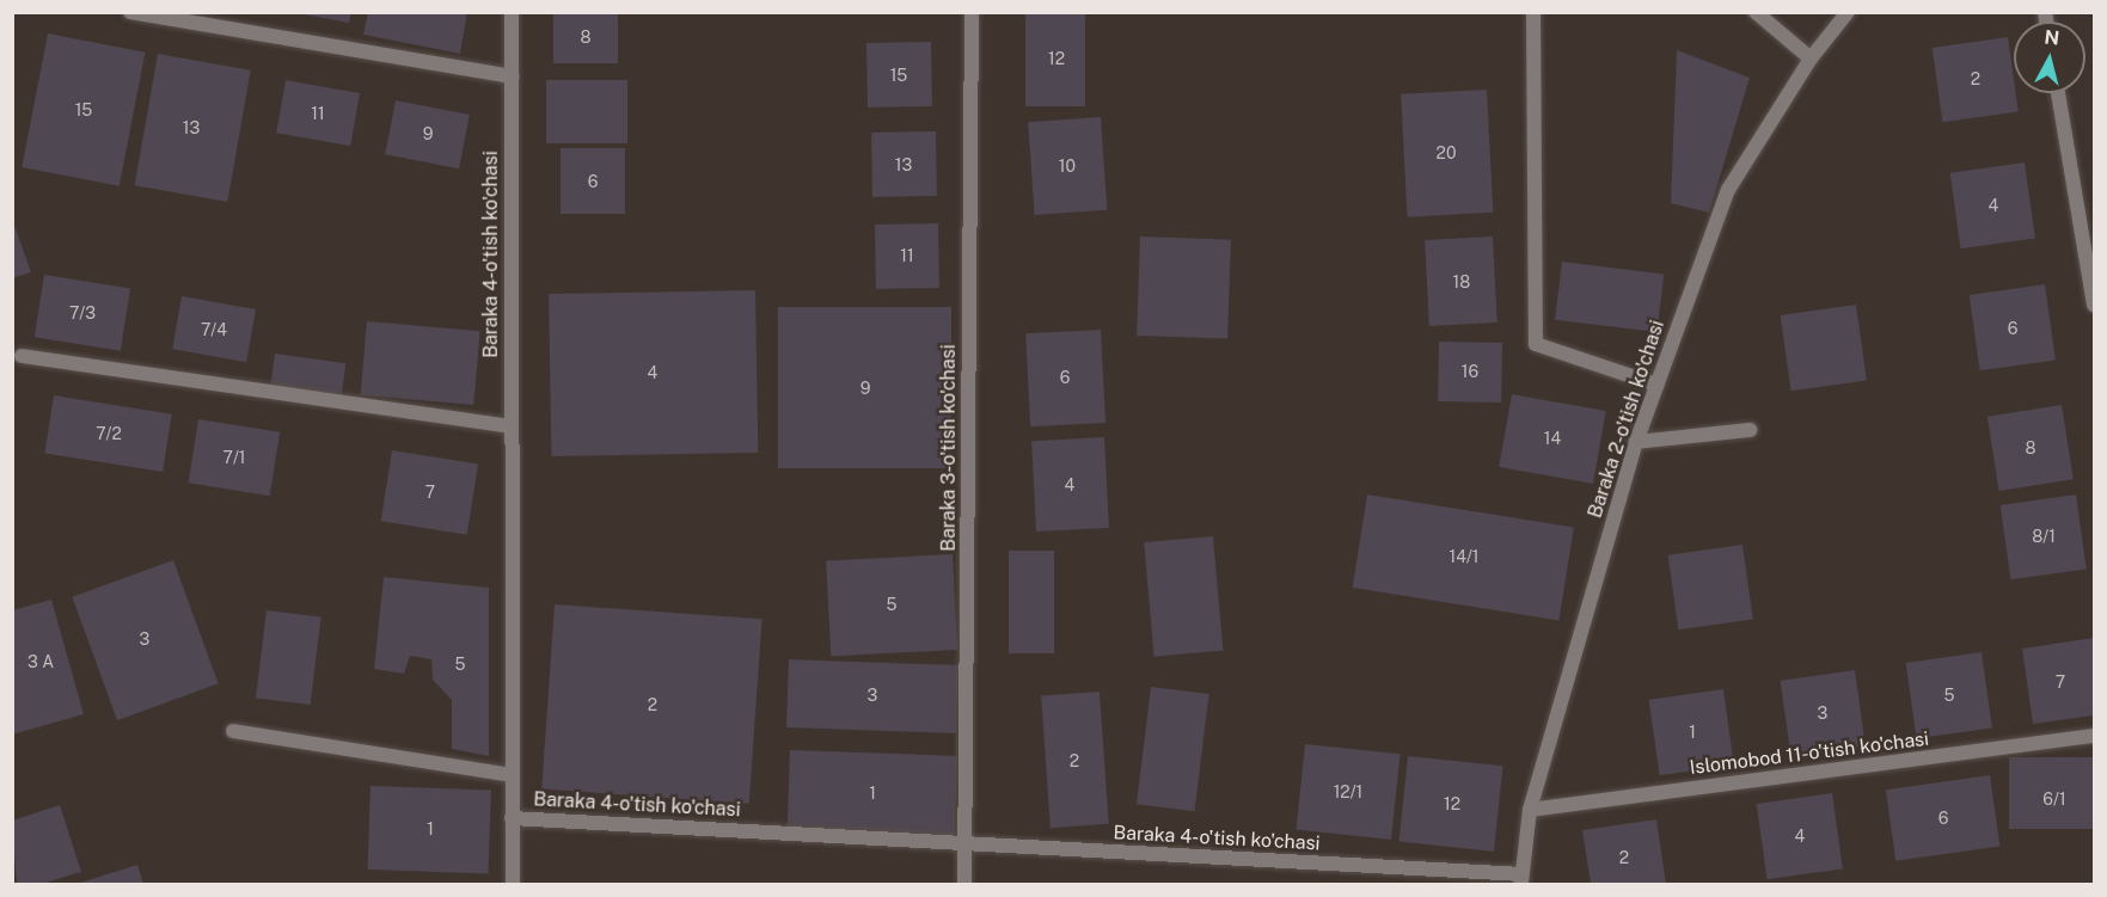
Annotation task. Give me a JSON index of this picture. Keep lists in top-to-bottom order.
{
  "streets": {
    "street": [
      "Baraka 4-o'tish ko'chasi",
      "Baraka 2-o'tish ko'chasi",
      "Baraka 3-o'tish ko'chasi",
      "Islomobod 11-o'tish ko'chasi"
    ]
  },
  "crossings": [
    ["Baraka 4-o'tish ko'chasi", "Baraka 2-o'tish ko'chasi"],
    ["Baraka 4-o'tish ko'chasi", "Baraka 3-o'tish ko'chasi"],
    ["Baraka 2-o'tish ko'chasi", "Islomobod 11-o'tish ko'chasi"]
  ],
  "house_numbers": [
    "8",
    "12",
    "15",
    "2",
    "15",
    "11",
    "13",
    "9",
    "20",
    "13",
    "10",
    "6",
    "4",
    "11",
    "18",
    "7/3",
    "6",
    "7/4",
    "16",
    "4",
    "6",
    "9",
    "7/2",
    "14",
    "8",
    "7/1",
    "4",
    "7",
    "8/1",
    "14/1",
    "5",
    "3",
    "3 A",
    "5",
    "7",
    "3",
    "5",
    "2",
    "3",
    "1",
    "2",
    "12/1",
    "1",
    "6/1",
    "12",
    "6",
    "1",
    "4",
    "2"
  ],
  "north": "top"
}
